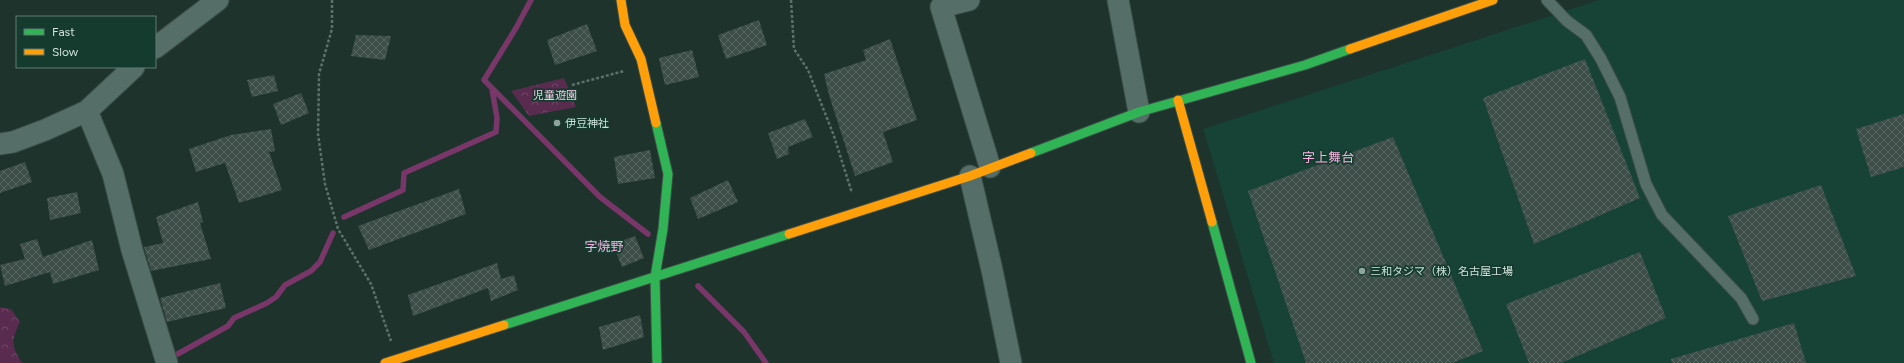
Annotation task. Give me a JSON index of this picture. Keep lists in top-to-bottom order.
{
  "districts": ["字上舞台", "字焼野"],
  "parks": ["児童遊園"],
  "places": ["伊豆神社", "三和タジマ（株）名古屋工場"],
  "legend": ["Fast", "Slow"]
}
